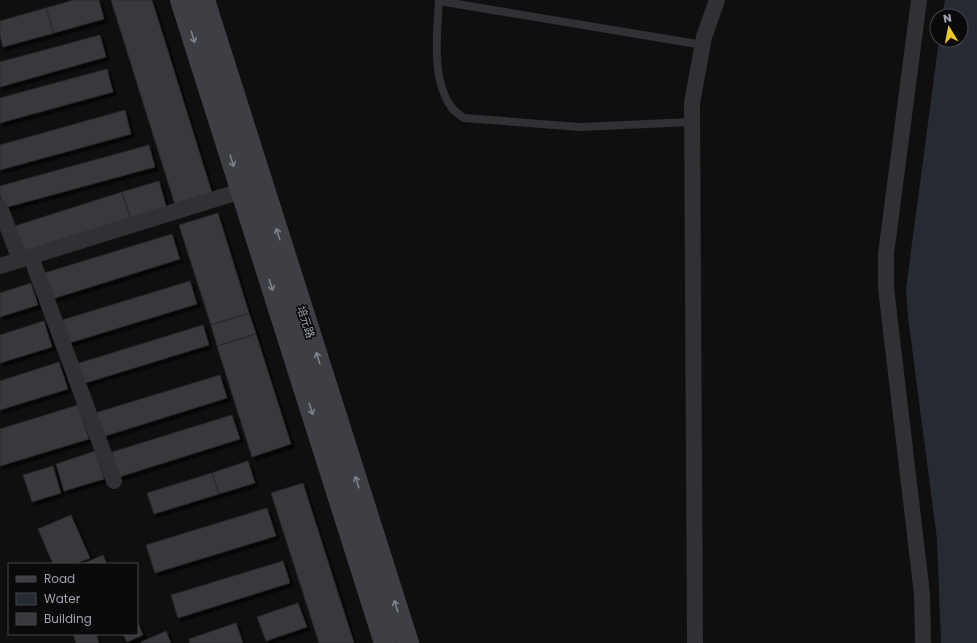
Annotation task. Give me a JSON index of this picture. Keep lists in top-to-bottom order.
{
  "streets": {
    "main road": ["培元路"]
  },
  "legend": ["Road", "Water", "Building"],
  "north": "top"
}
